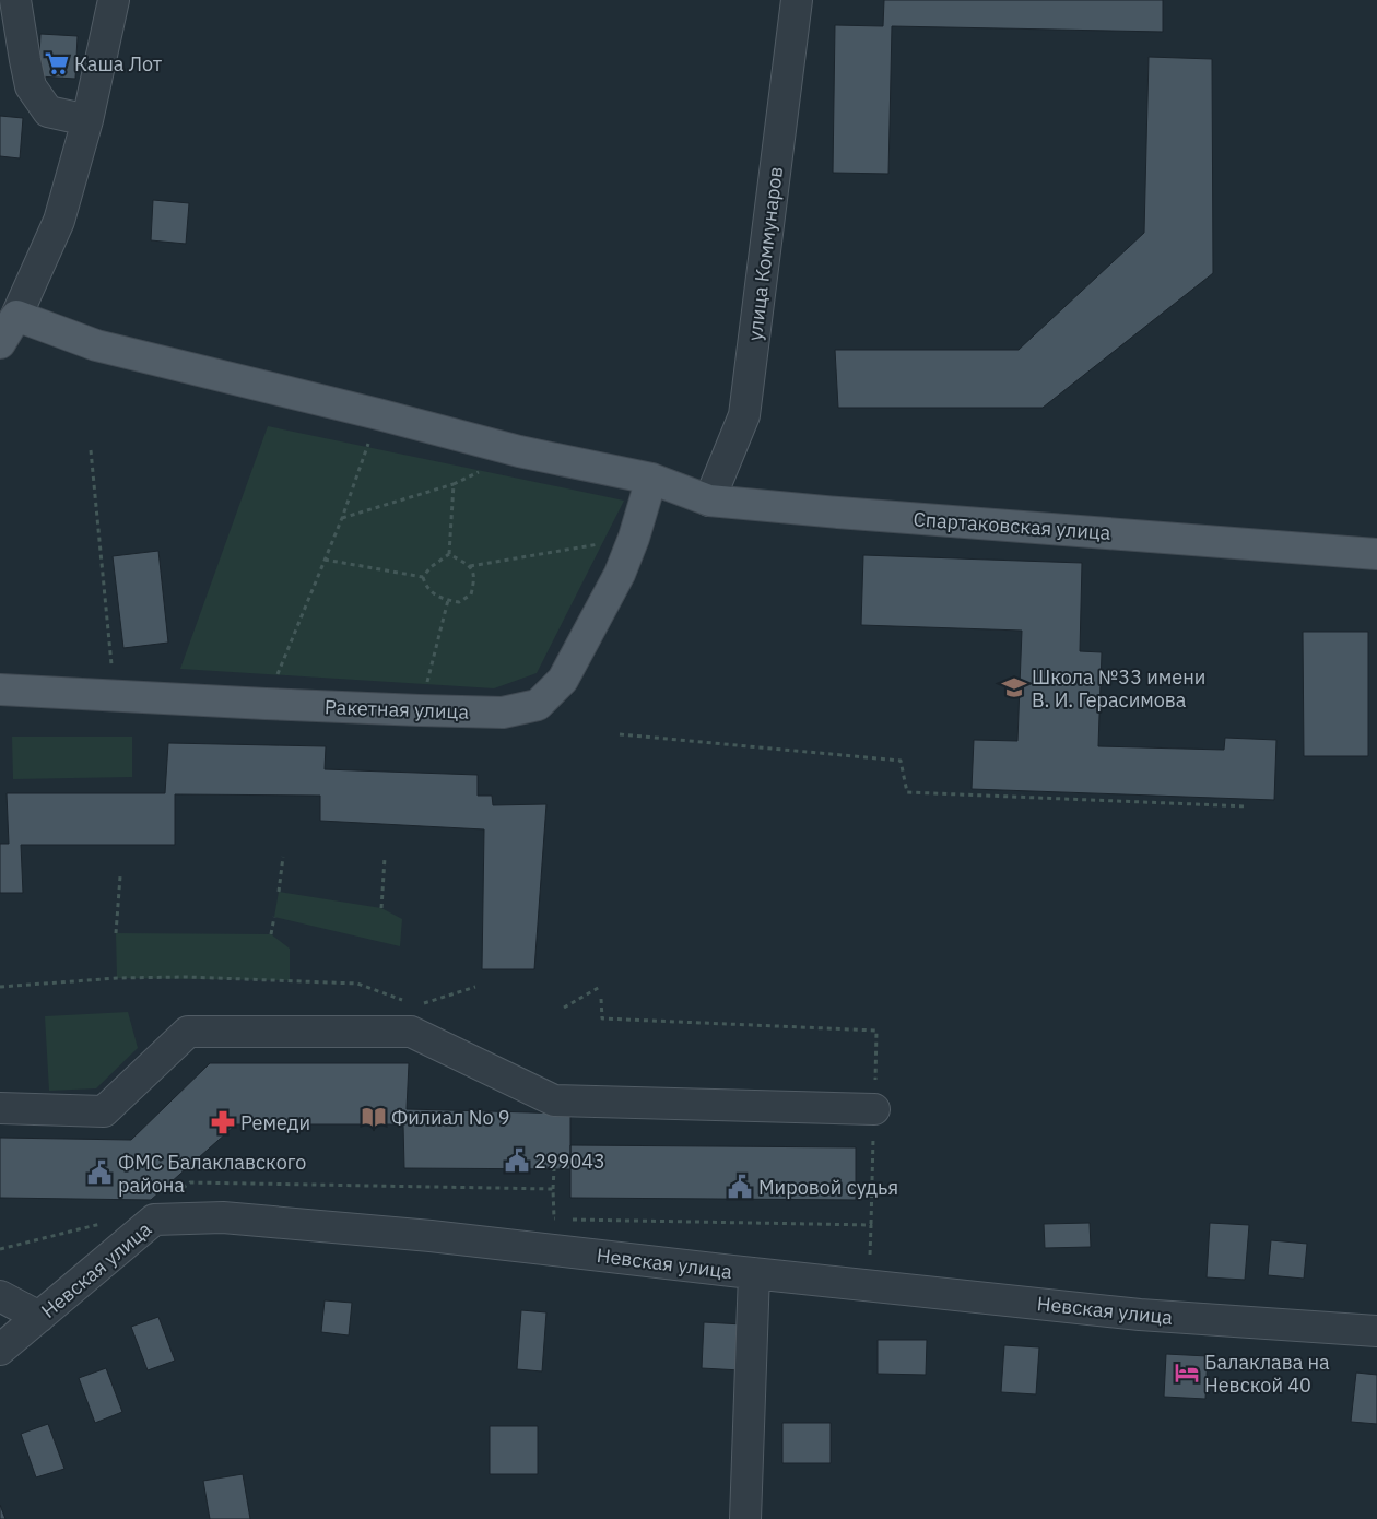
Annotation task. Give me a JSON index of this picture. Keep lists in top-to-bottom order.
{
  "streets": {
    "main road": ["Спартаковская улица", "Ракетная улица"],
    "street": ["улица Коммунаров", "Невская улица"]
  },
  "crossings": [
    ["улица Коммунаров", "Спартаковская улица"],
    ["Спартаковская улица", "Ракетная улица"]
  ],
  "places": {
    "supermarket": ["Каша Лот"],
    "school or university": ["Школа №33 имени В. И. Герасимова"],
    "library": ["Филиал No 9"],
    "pharmacy": ["Ремеди"],
    "public building": ["299043", "ФМС Балаклавского района", "Мировой судья"],
    "hotel": ["Балаклава на Невской 40"]
  }
}
